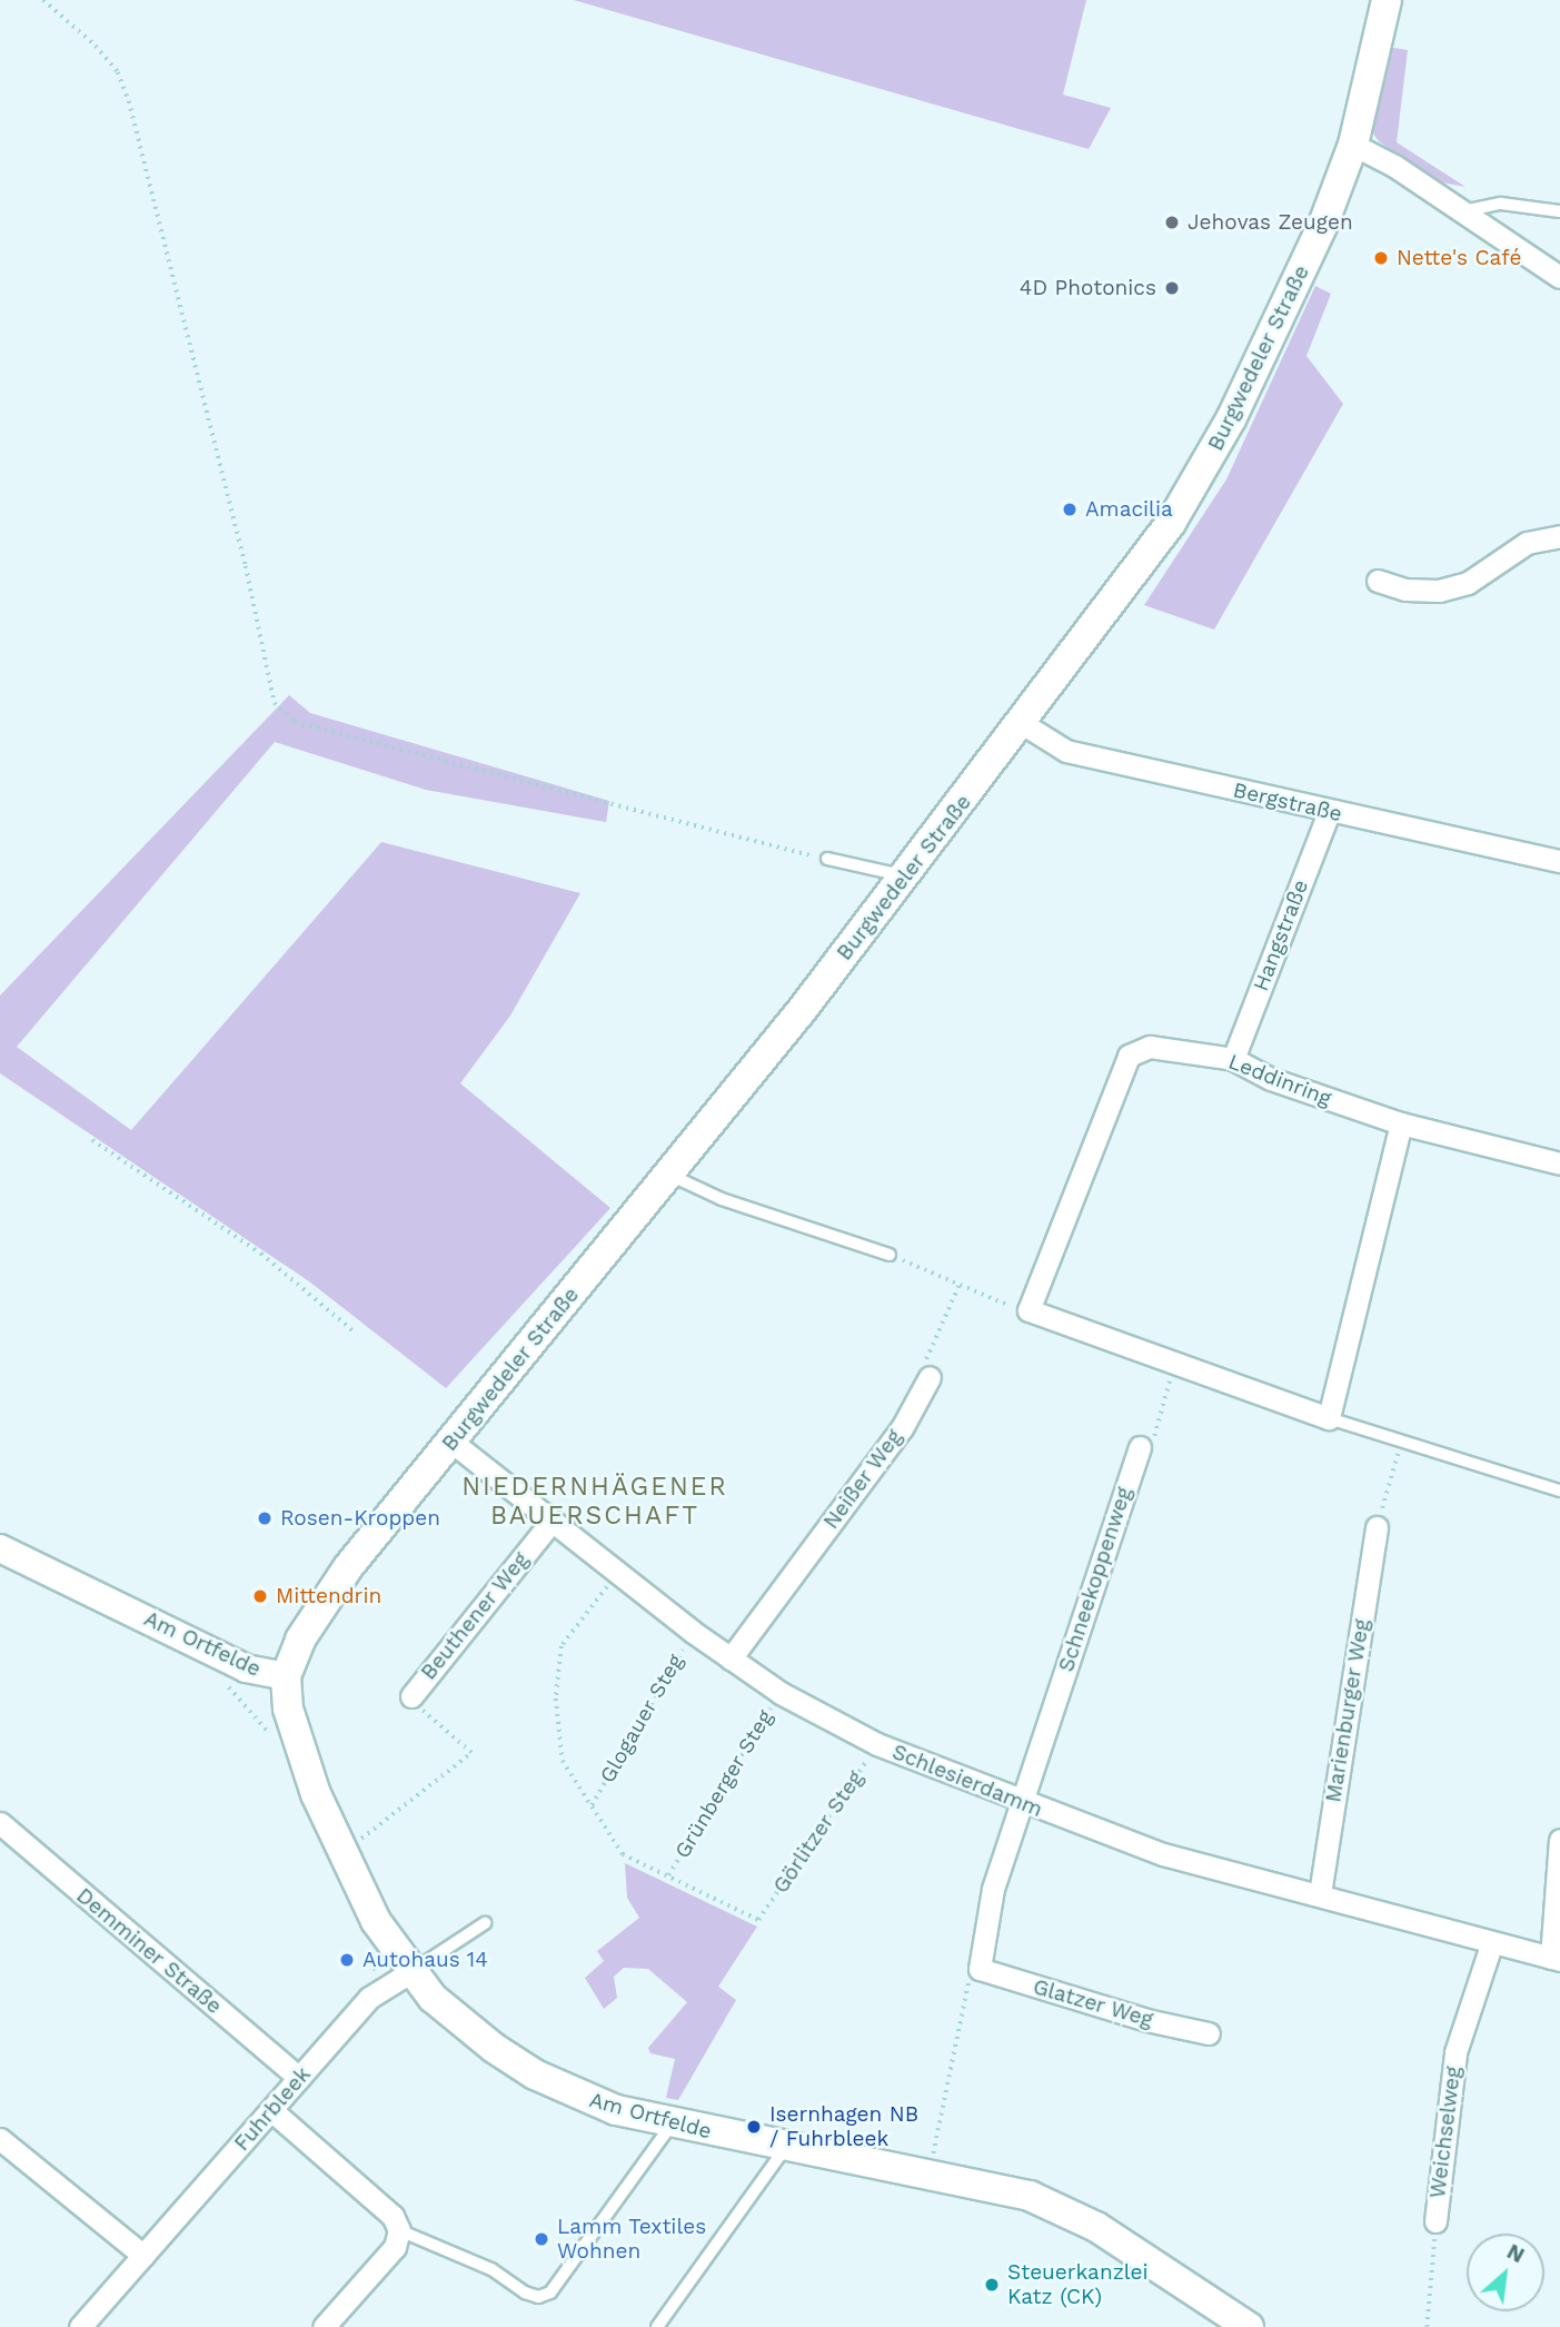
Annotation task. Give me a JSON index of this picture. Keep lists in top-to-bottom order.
{
  "streets": {
    "main road": ["Burgwedeler Straße", "Am Ortfelde"],
    "street": [
      "Bergstraße",
      "Hangstraße",
      "Leddinring",
      "Neißer Weg",
      "Schneekoppenweg",
      "Beuthener Weg",
      "Marienburger Weg",
      "Schlesierdamm",
      "Demminer Straße",
      "Glatzer Weg",
      "Fuhrbleek",
      "Weichselweg"
    ],
    "path": ["Glogauer Steg", "Grünberger Steg", "Görlitzer Steg"]
  },
  "crossings": [
    ["Burgwedeler Straße", "Bergstraße"],
    ["Burgwedeler Straße", "Am Ortfelde"],
    ["Burgwedeler Straße", "Schlesierdamm"],
    ["Bergstraße", "Hangstraße"],
    ["Hangstraße", "Leddinring"],
    ["Neißer Weg", "Schlesierdamm"],
    ["Schneekoppenweg", "Schlesierdamm"],
    ["Beuthener Weg", "Am Ortfelde"],
    ["Beuthener Weg", "Schlesierdamm"],
    ["Am Ortfelde", "Fuhrbleek"],
    ["Marienburger Weg", "Schlesierdamm"],
    ["Glogauer Steg", "Schlesierdamm"],
    ["Schlesierdamm", "Grünberger Steg"],
    ["Schlesierdamm", "Görlitzer Steg"],
    ["Schlesierdamm", "Weichselweg"],
    ["Grünberger Steg", "Görlitzer Steg"],
    ["Demminer Straße", "Fuhrbleek"]
  ],
  "districts": ["NIEDERNHÄGENER BAUERSCHAFT"],
  "places": [
    "Jehovas Zeugen",
    "Nette's Café",
    "4D Photonics",
    "Amacilia",
    "Rosen-Kroppen",
    "Mittendrin",
    "Autohaus 14",
    "Isernhagen NB / Fuhrbleek",
    "Lamm Textiles Wohnen",
    "Steuerkanzlei Katz (CK)"
  ],
  "north": "top right"
}
